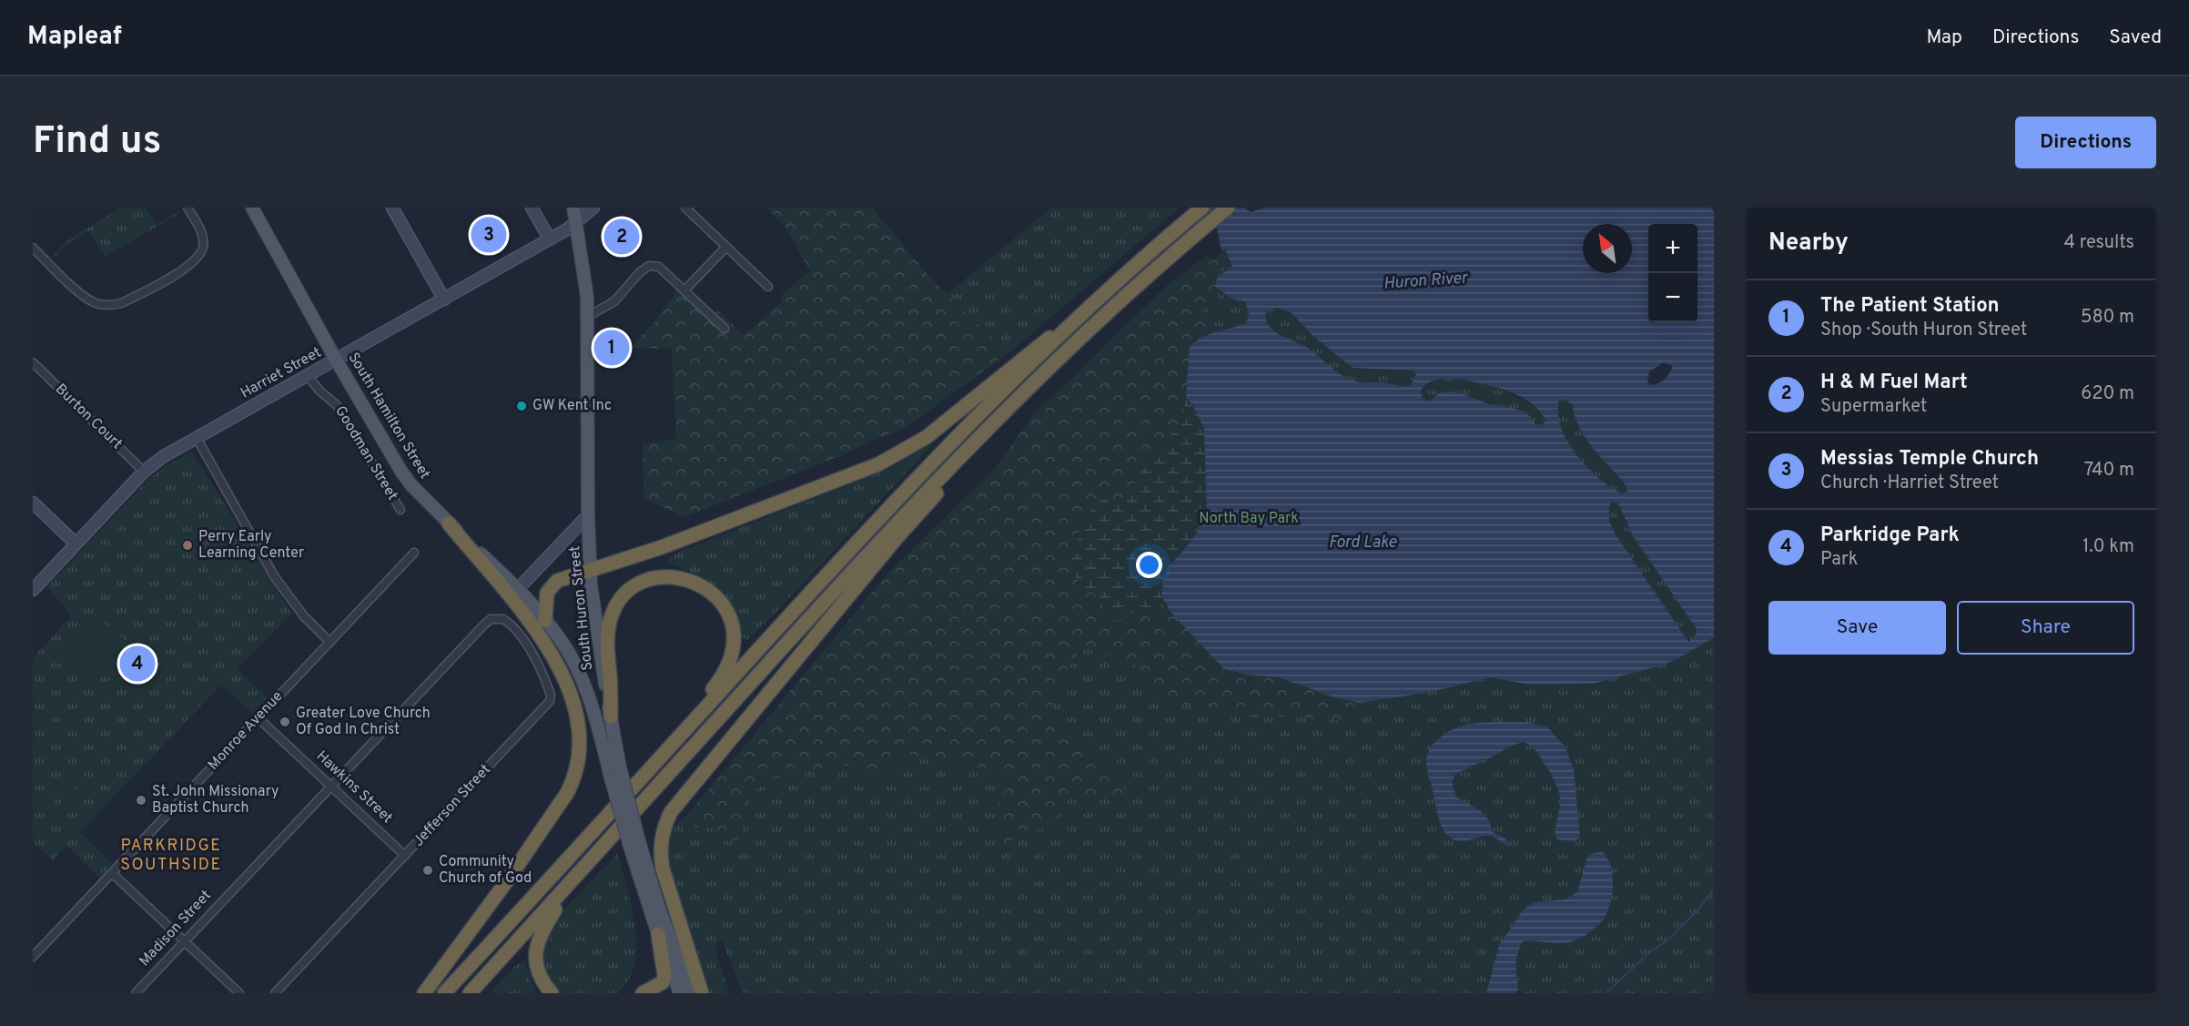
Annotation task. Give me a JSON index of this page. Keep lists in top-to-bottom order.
{
  "streets": {
    "main road": ["South Hamilton Street", "South Huron Street"],
    "street": [
      "Harriet Street",
      "Burton Court",
      "Goodman Street",
      "Monroe Avenue",
      "Hawkins Street",
      "Jefferson Street",
      "Madison Street"
    ]
  },
  "crossings": [
    ["Harriet Street", "South Hamilton Street"],
    ["Harriet Street", "Burton Court"],
    ["Harriet Street", "Goodman Street"],
    ["Harriet Street", "South Huron Street"],
    ["South Hamilton Street", "South Huron Street"],
    ["Monroe Avenue", "Hawkins Street"],
    ["Hawkins Street", "Jefferson Street"],
    ["Hawkins Street", "Madison Street"],
    ["Jefferson Street", "Madison Street"]
  ],
  "districts": ["PARKRIDGE SOUTHSIDE"],
  "water": ["Huron River", "Ford Lake"],
  "parks": ["North Bay Park"],
  "places": [
    "GW Kent Inc",
    "Perry Early Learning Center",
    "Greater Love Church Of God In Christ",
    "St. John Missionary Baptist Church",
    "Community Church of God"
  ],
  "north": "top left",
  "page": {
    "header": "Mapleaf",
    "nav": ["Map", "Directions", "Saved"],
    "buttons": [
      "Directions",
      ["Save", "Share"]
    ],
    "title": "Find us",
    "heading": ["Nearby", "4 results"],
    "pins": [
      "3",
      "2",
      "1",
      "4"
    ],
    "map_buttons": ["+", "−"],
    "list": [
      {
        "mark": "1",
        "name": "The Patient Station",
        "note": "Shop · South Huron Street",
        "value": "580 m"
      },
      {
        "mark": "2",
        "name": "H & M Fuel Mart",
        "note": "Supermarket",
        "value": "620 m"
      },
      {
        "mark": "3",
        "name": "Messias Temple Church",
        "note": "Church · Harriet Street",
        "value": "740 m"
      },
      {
        "mark": "4",
        "name": "Parkridge Park",
        "note": "Park",
        "value": "1.0 km"
      }
    ]
  }
}
